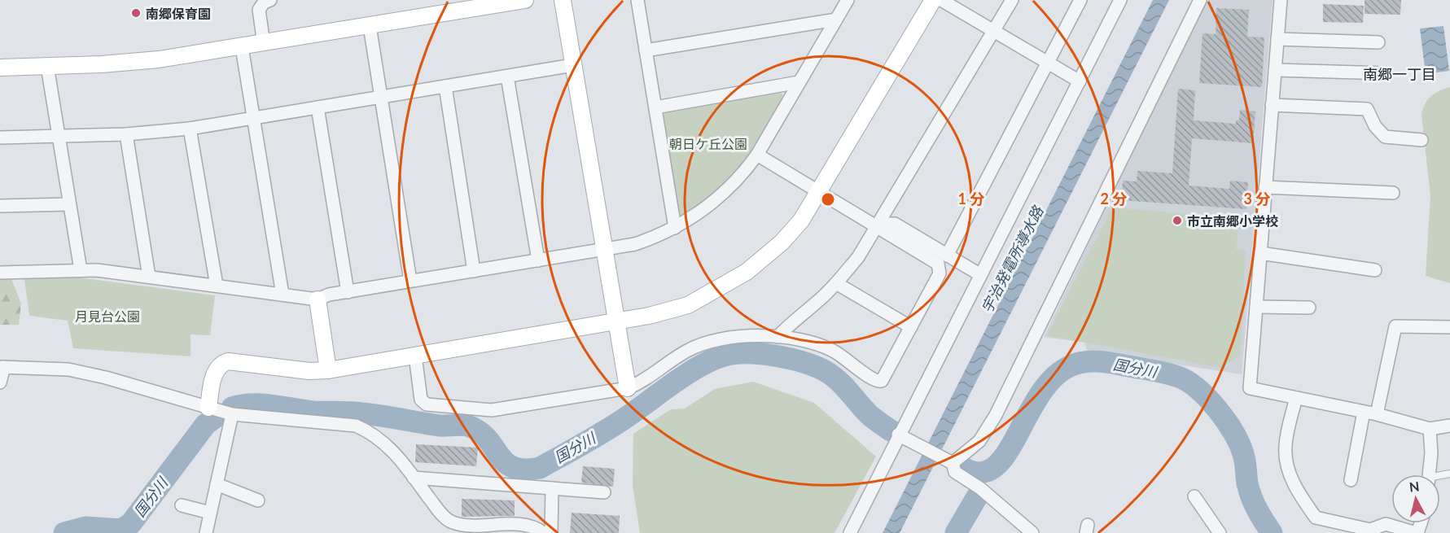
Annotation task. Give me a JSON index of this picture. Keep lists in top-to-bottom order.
{
  "districts": ["南郷一丁目"],
  "water": ["宇治発電所導水路", "国分川"],
  "parks": ["朝日ケ丘公園", "月見台公園"],
  "places": ["南郷保育園", "市立南郷小学校"],
  "north": "top",
  "rings": ["1 分", "2 分", "3 分"]
}
